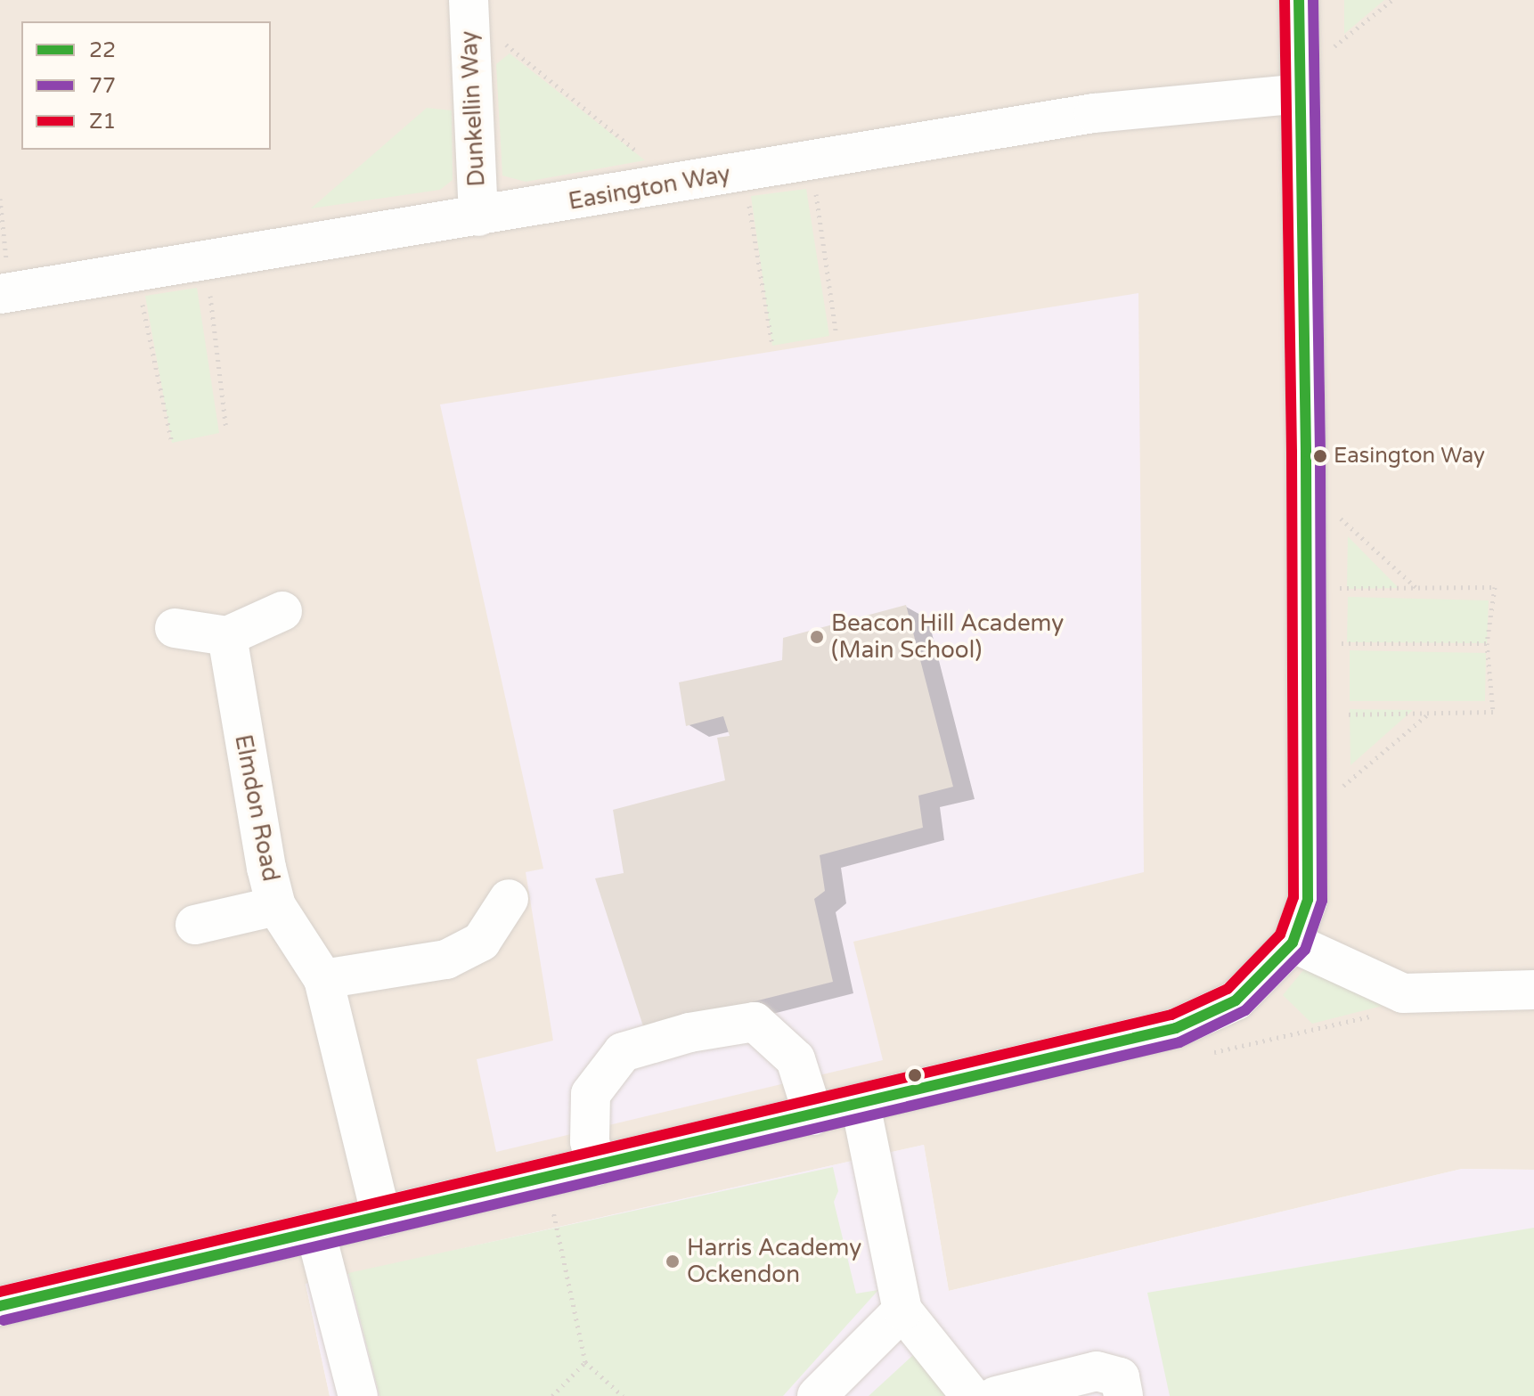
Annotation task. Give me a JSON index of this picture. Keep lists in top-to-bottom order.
{
  "streets": {
    "street": ["Dunkellin Way", "Easington Way", "Elmdon Road"]
  },
  "crossings": [
    ["Dunkellin Way", "Easington Way"]
  ],
  "places": ["Easington Way", "Beacon Hill Academy (Main School)", "Harris Academy Ockendon"],
  "lines": ["transit line 22", "transit line 77", "transit line Z1"],
  "legend": ["22", "77", "Z1"]
}
